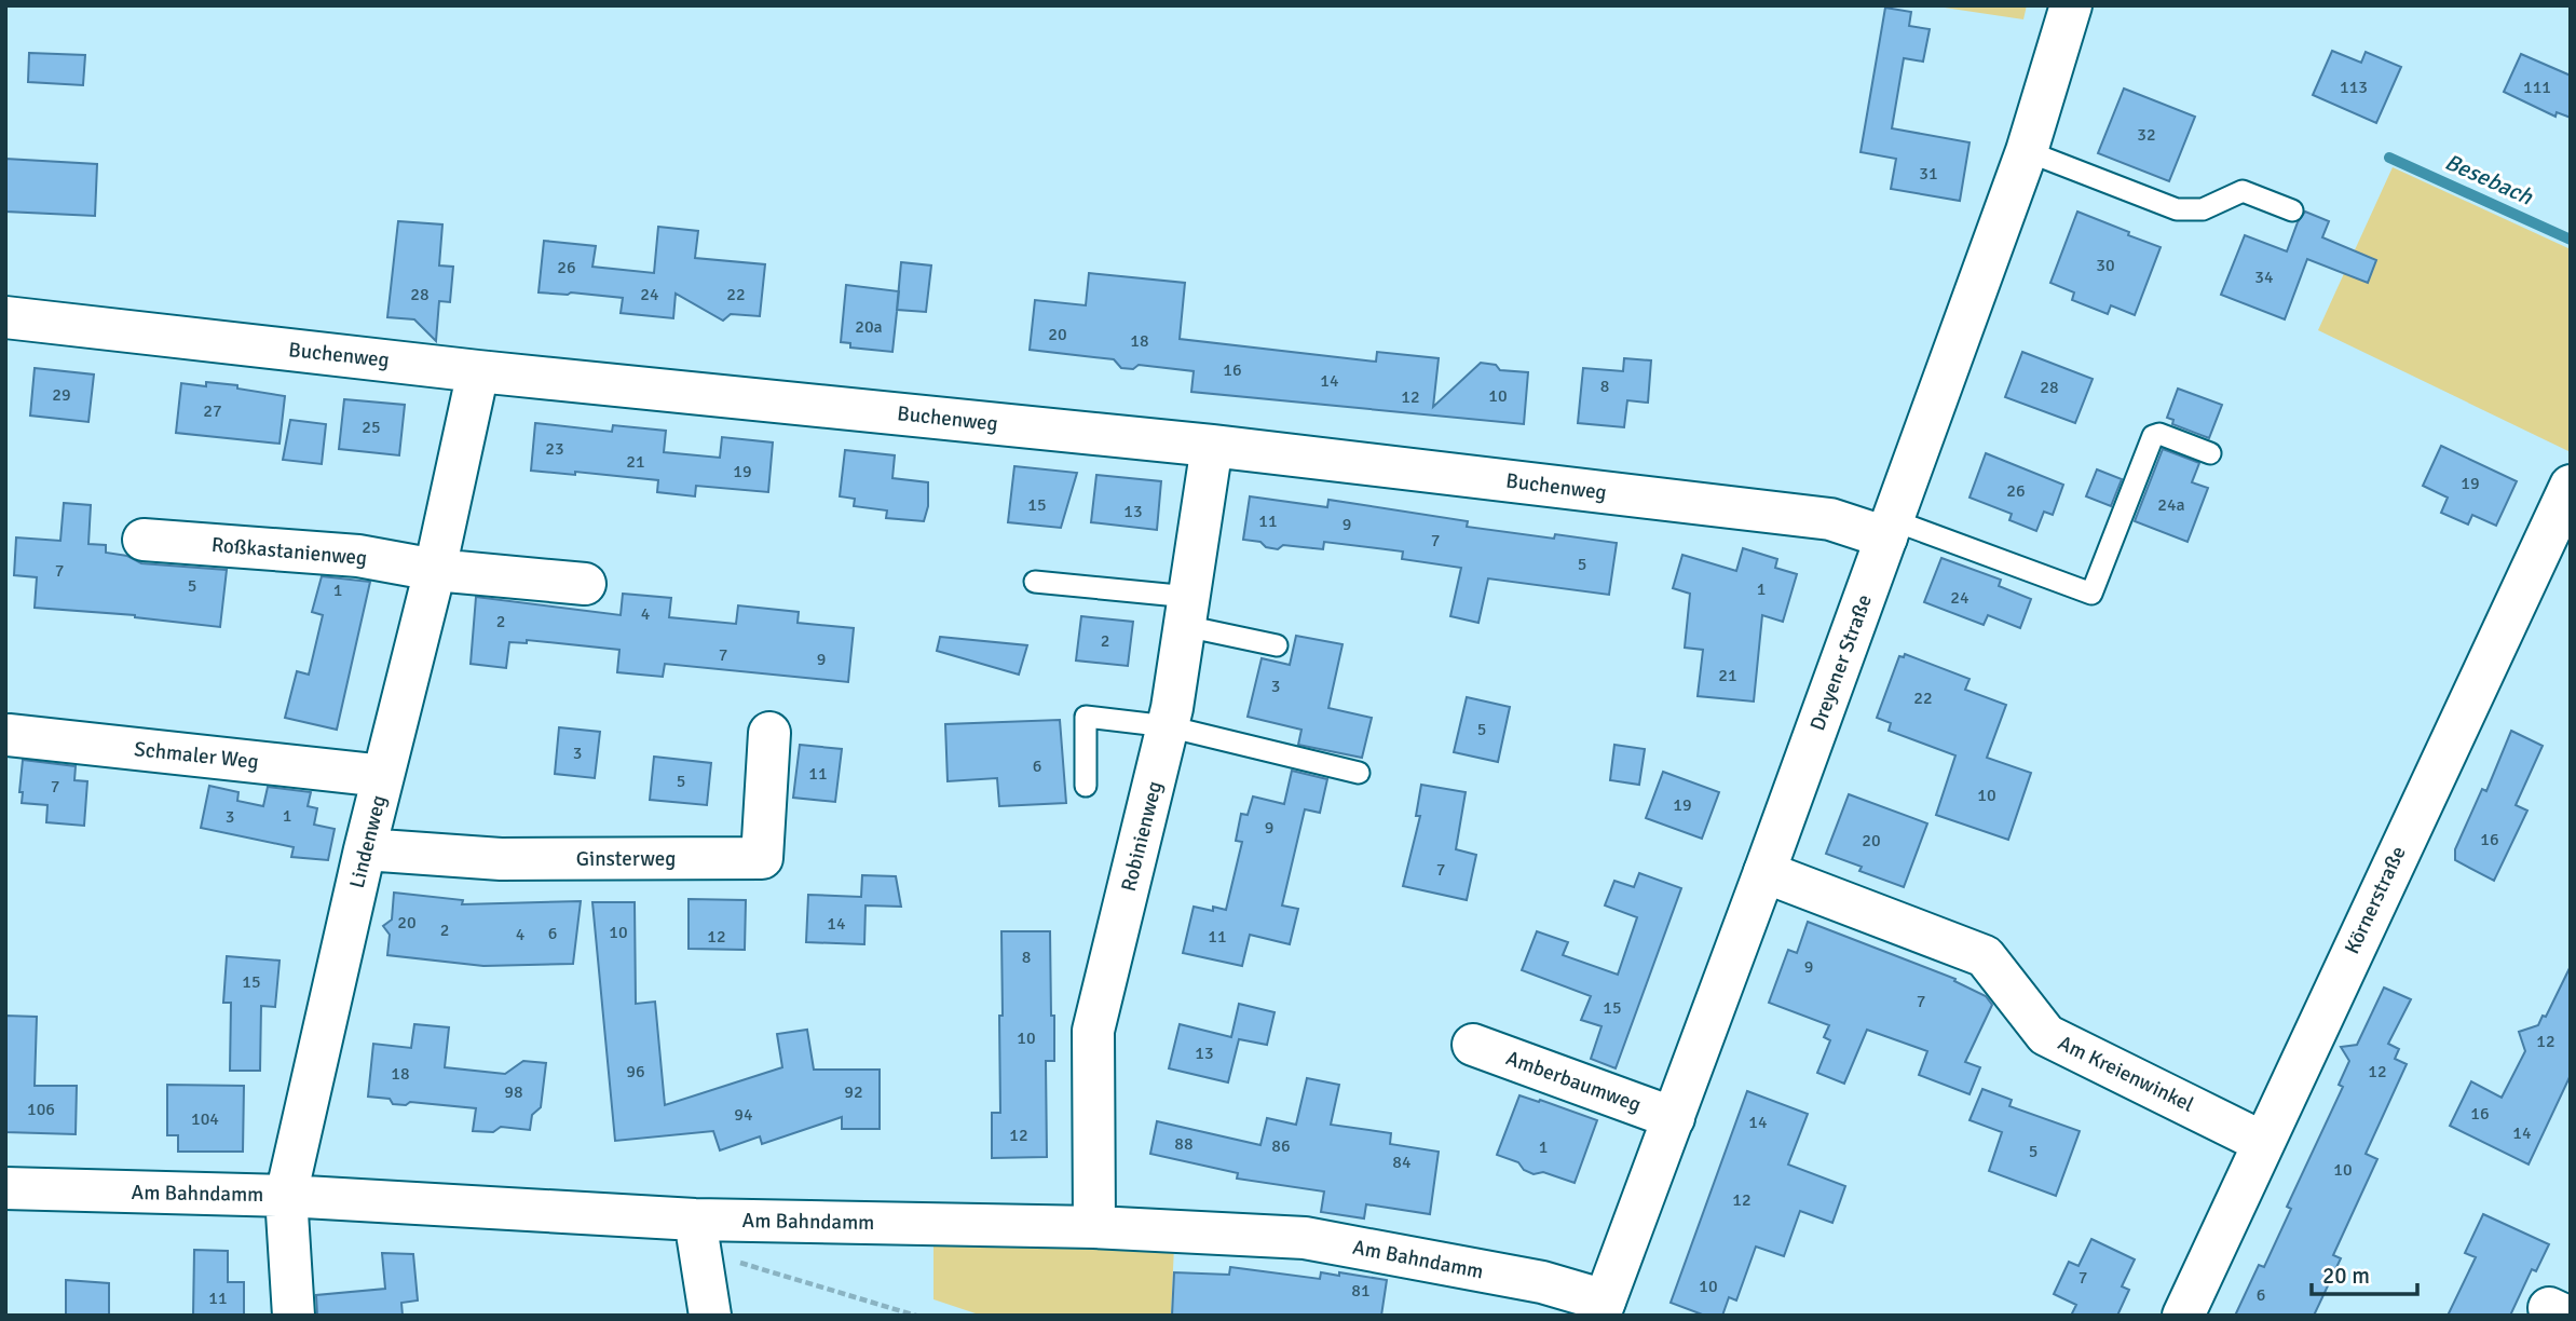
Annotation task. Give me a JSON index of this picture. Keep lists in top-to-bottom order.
{
  "streets": {
    "street": [
      "Buchenweg",
      "Roßkastanienweg",
      "Dreyener Straße",
      "Schmaler Weg",
      "Robinienweg",
      "Lindenweg",
      "Ginsterweg",
      "Körnerstraße",
      "Am Kreienwinkel",
      "Amberbaumweg",
      "Am Bahndamm"
    ]
  },
  "crossings": [
    ["Buchenweg", "Dreyener Straße"],
    ["Buchenweg", "Robinienweg"],
    ["Buchenweg", "Lindenweg"],
    ["Roßkastanienweg", "Lindenweg"],
    ["Dreyener Straße", "Am Kreienwinkel"],
    ["Dreyener Straße", "Amberbaumweg"],
    ["Dreyener Straße", "Am Bahndamm"],
    ["Schmaler Weg", "Lindenweg"],
    ["Robinienweg", "Am Bahndamm"],
    ["Lindenweg", "Ginsterweg"],
    ["Lindenweg", "Am Bahndamm"],
    ["Körnerstraße", "Am Kreienwinkel"]
  ],
  "water": ["Besebach"],
  "house_numbers": [
    "113",
    "111",
    "32",
    "31",
    "30",
    "26",
    "34",
    "28",
    "24",
    "22",
    "20a",
    "20",
    "18",
    "16",
    "14",
    "8",
    "28",
    "29",
    "10",
    "12",
    "27",
    "25",
    "23",
    "21",
    "19",
    "19",
    "26",
    "15",
    "24a",
    "13",
    "11",
    "9",
    "7",
    "5",
    "7",
    "5",
    "1",
    "1",
    "24",
    "4",
    "2",
    "2",
    "7",
    "9",
    "21",
    "3",
    "22",
    "5",
    "3",
    "6",
    "11",
    "5",
    "7",
    "10",
    "19",
    "1",
    "3",
    "9",
    "16",
    "20",
    "7",
    "20",
    "14",
    "2",
    "10",
    "6",
    "4",
    "12",
    "11",
    "8",
    "9",
    "15",
    "7",
    "15",
    "10",
    "12",
    "13",
    "96",
    "12",
    "18",
    "98",
    "92",
    "106",
    "16",
    "94",
    "104",
    "14",
    "14",
    "12",
    "88",
    "86",
    "1",
    "5",
    "84",
    "10",
    "12",
    "7",
    "10",
    "81",
    "6",
    "11"
  ],
  "scale_bar": "20 m"
}
